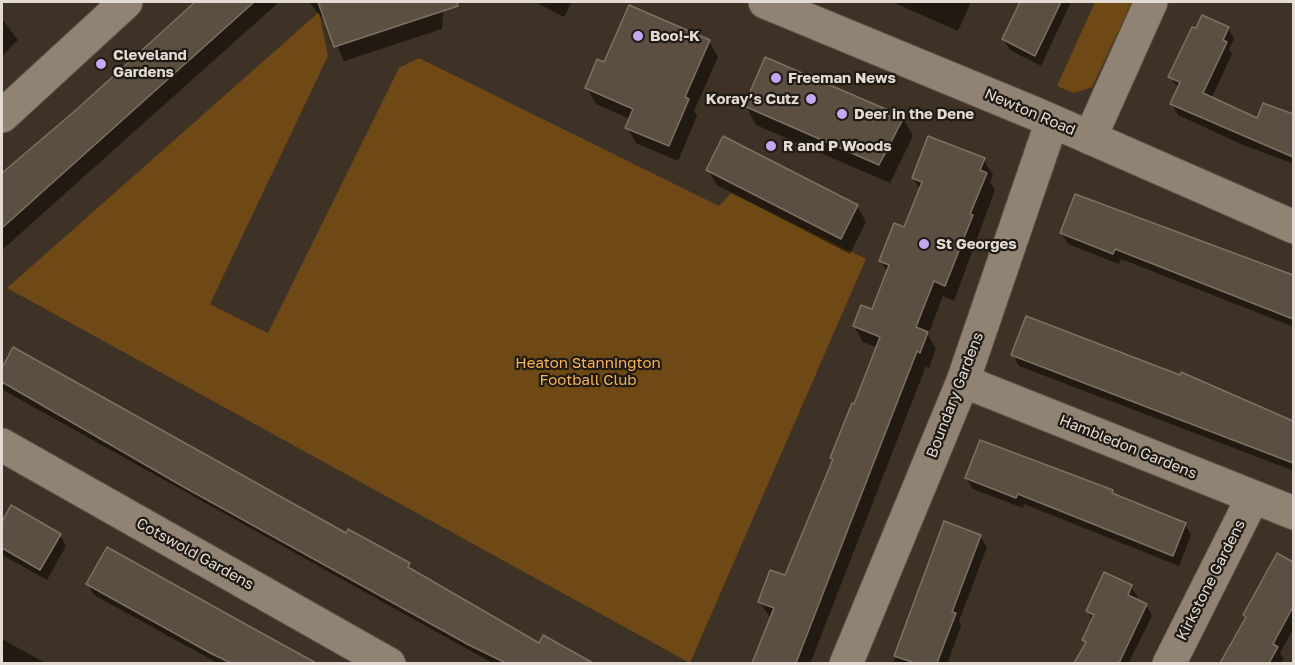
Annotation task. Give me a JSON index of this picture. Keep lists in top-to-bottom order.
{
  "streets": {
    "street": [
      "Newton Road",
      "Boundary Gardens",
      "Hambledon Gardens",
      "Cotswold Gardens",
      "Kirkstone Gardens"
    ]
  },
  "crossings": [
    ["Newton Road", "Boundary Gardens"],
    ["Boundary Gardens", "Hambledon Gardens"],
    ["Hambledon Gardens", "Kirkstone Gardens"]
  ],
  "parks": ["Heaton Stannington Football Club"],
  "places": [
    "Boo!-K",
    "Cleveland Gardens",
    "Freeman News",
    "Koray’s Cutz",
    "Deer in the Dene",
    "R and P Woods",
    "St Georges"
  ]
}
